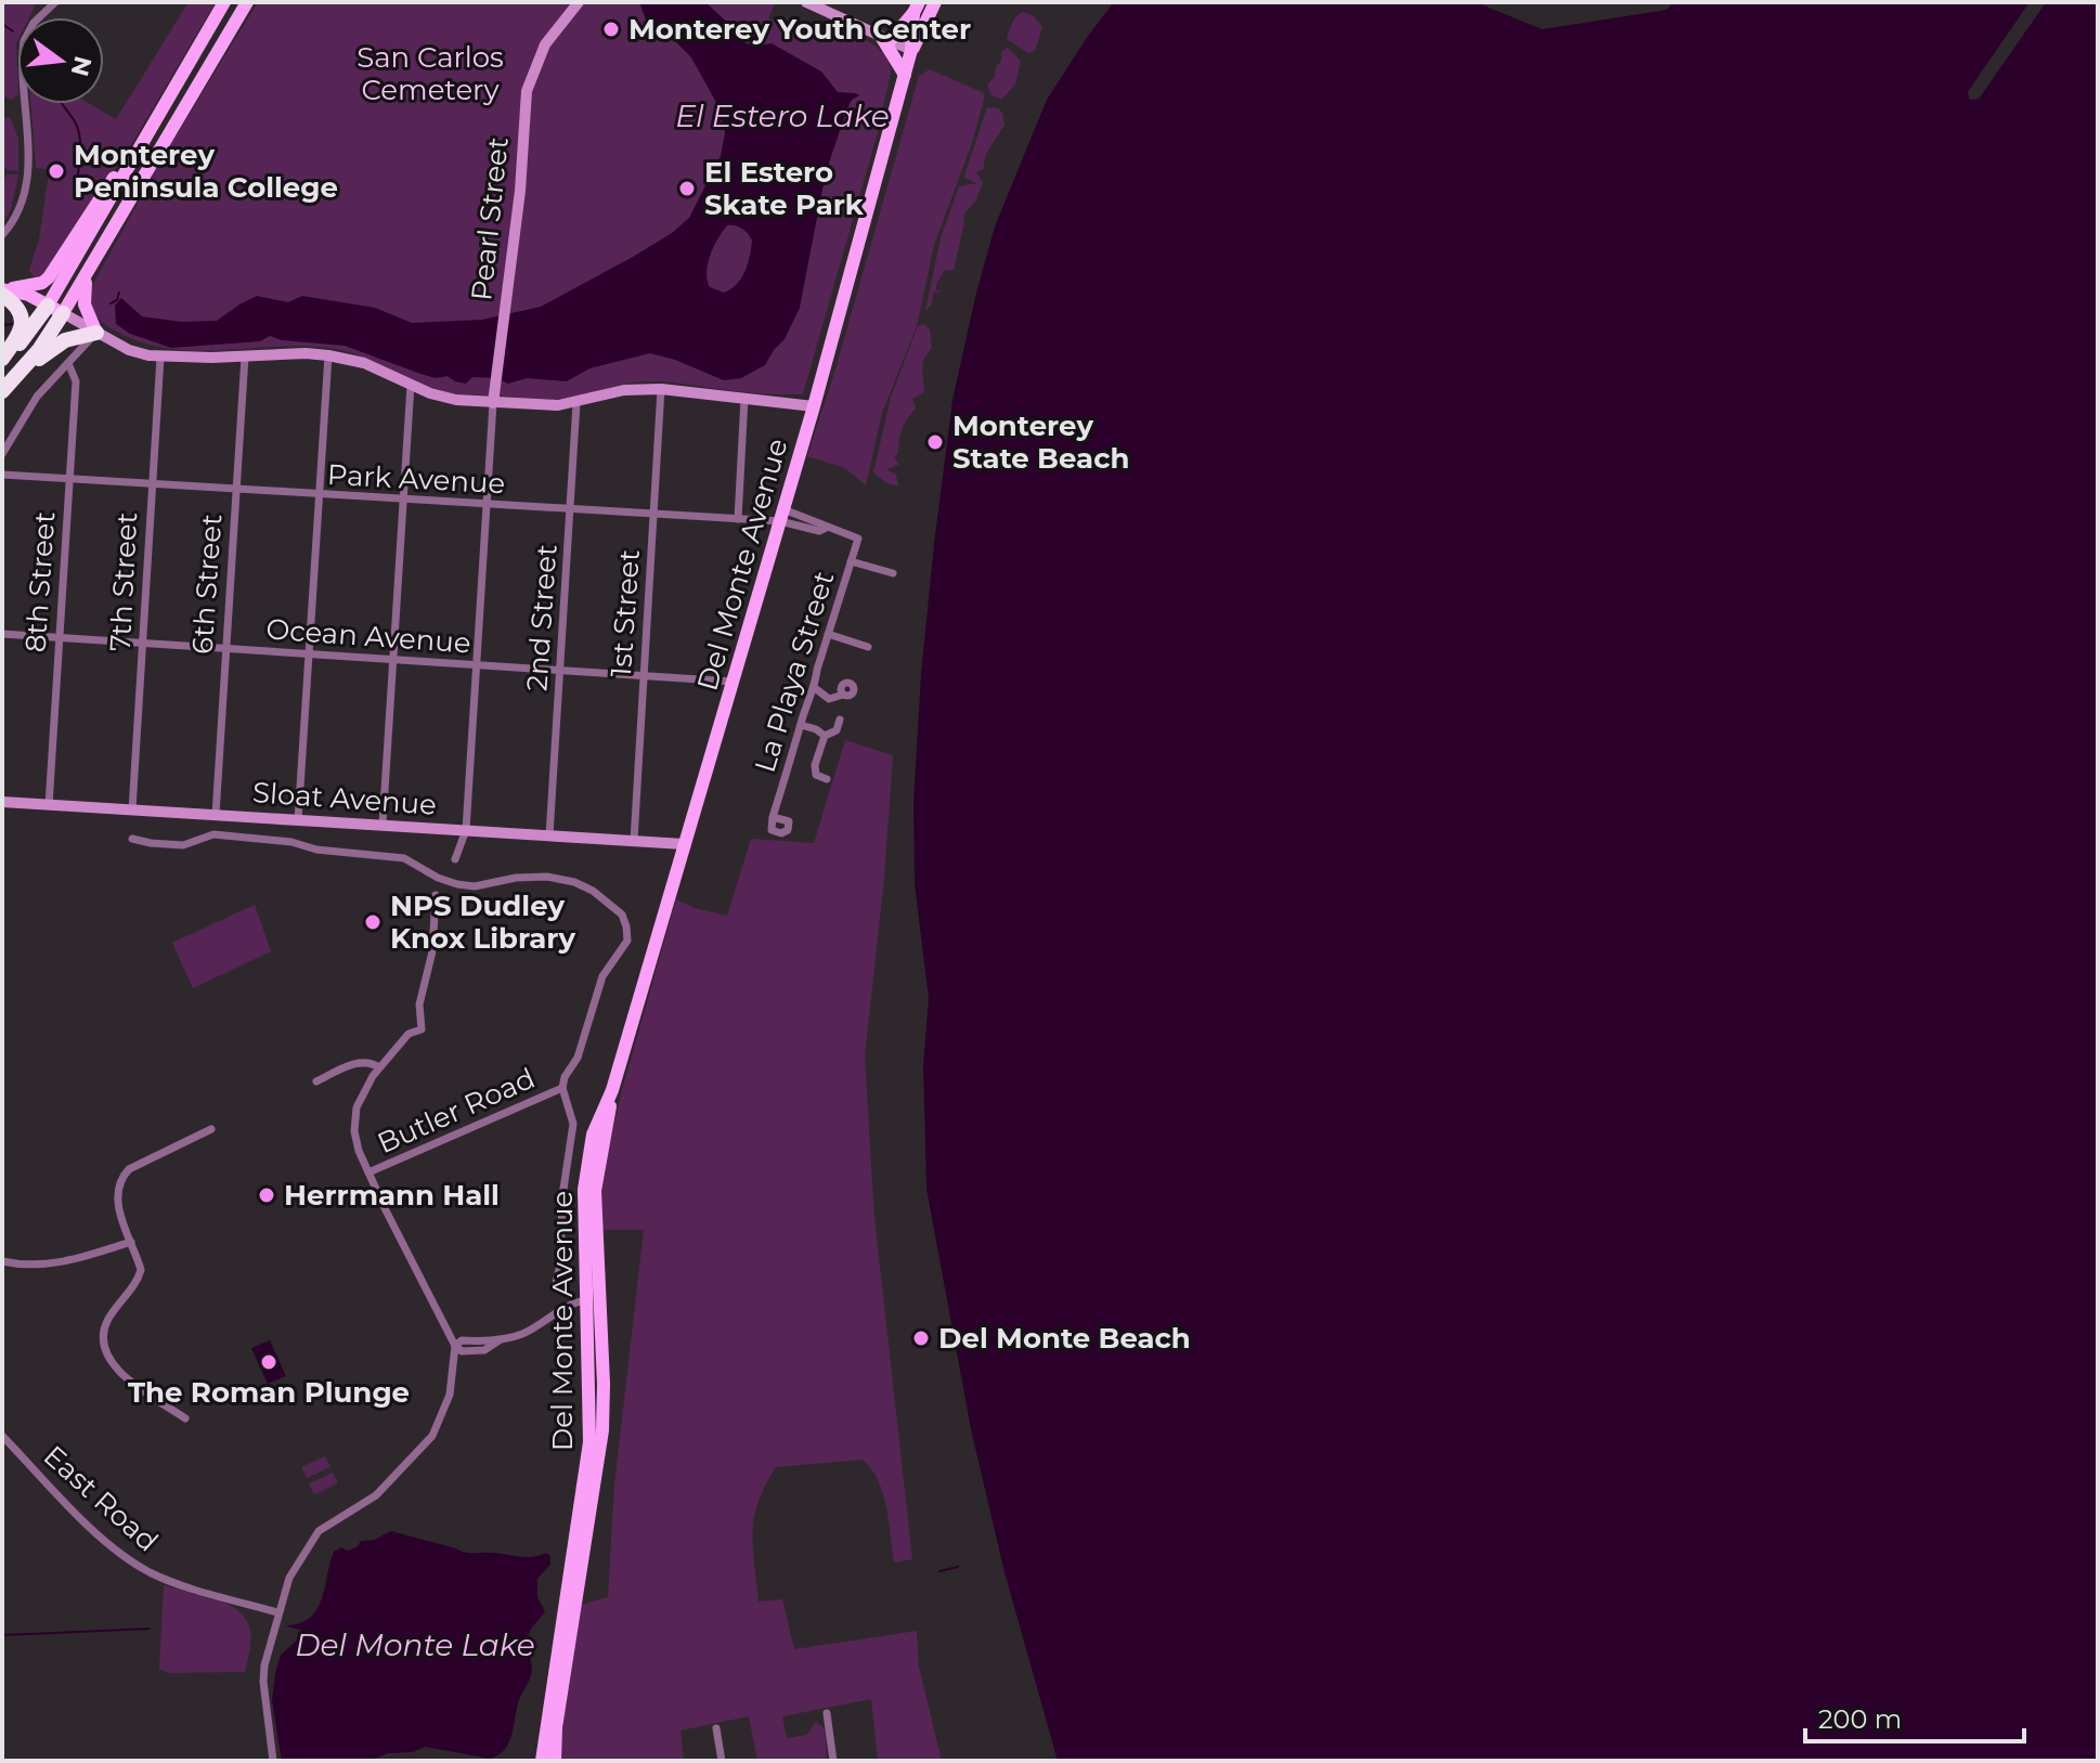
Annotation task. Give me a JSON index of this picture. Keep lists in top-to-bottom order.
{
  "streets": {
    "main road": ["Del Monte Avenue"],
    "street": [
      "Pearl Street",
      "Park Avenue",
      "8th Street",
      "7th Street",
      "6th Street",
      "1st Street",
      "2nd Street",
      "Ocean Avenue",
      "La Playa Street",
      "Sloat Avenue",
      "Butler Road",
      "East Road"
    ]
  },
  "crossings": [
    ["Park Avenue", "Del Monte Avenue"],
    ["Park Avenue", "8th Street"],
    ["Park Avenue", "7th Street"],
    ["Park Avenue", "6th Street"],
    ["Park Avenue", "1st Street"],
    ["Park Avenue", "2nd Street"],
    ["Park Avenue", "La Playa Street"],
    ["Del Monte Avenue", "Ocean Avenue"],
    ["Del Monte Avenue", "Sloat Avenue"],
    ["8th Street", "Ocean Avenue"],
    ["8th Street", "Sloat Avenue"],
    ["7th Street", "Ocean Avenue"],
    ["7th Street", "Sloat Avenue"],
    ["6th Street", "Ocean Avenue"],
    ["6th Street", "Sloat Avenue"],
    ["1st Street", "Ocean Avenue"],
    ["1st Street", "Sloat Avenue"],
    ["2nd Street", "Ocean Avenue"],
    ["2nd Street", "Sloat Avenue"]
  ],
  "water": ["El Estero Lake", "Del Monte Lake"],
  "parks": ["San Carlos Cemetery"],
  "places": [
    "Monterey Youth Center",
    "Monterey Peninsula College",
    "El Estero Skate Park",
    "Monterey State Beach",
    "NPS Dudley Knox Library",
    "Herrmann Hall",
    "Del Monte Beach",
    "The Roman Plunge"
  ],
  "scale_bar": "200 m",
  "north": "right"
}
